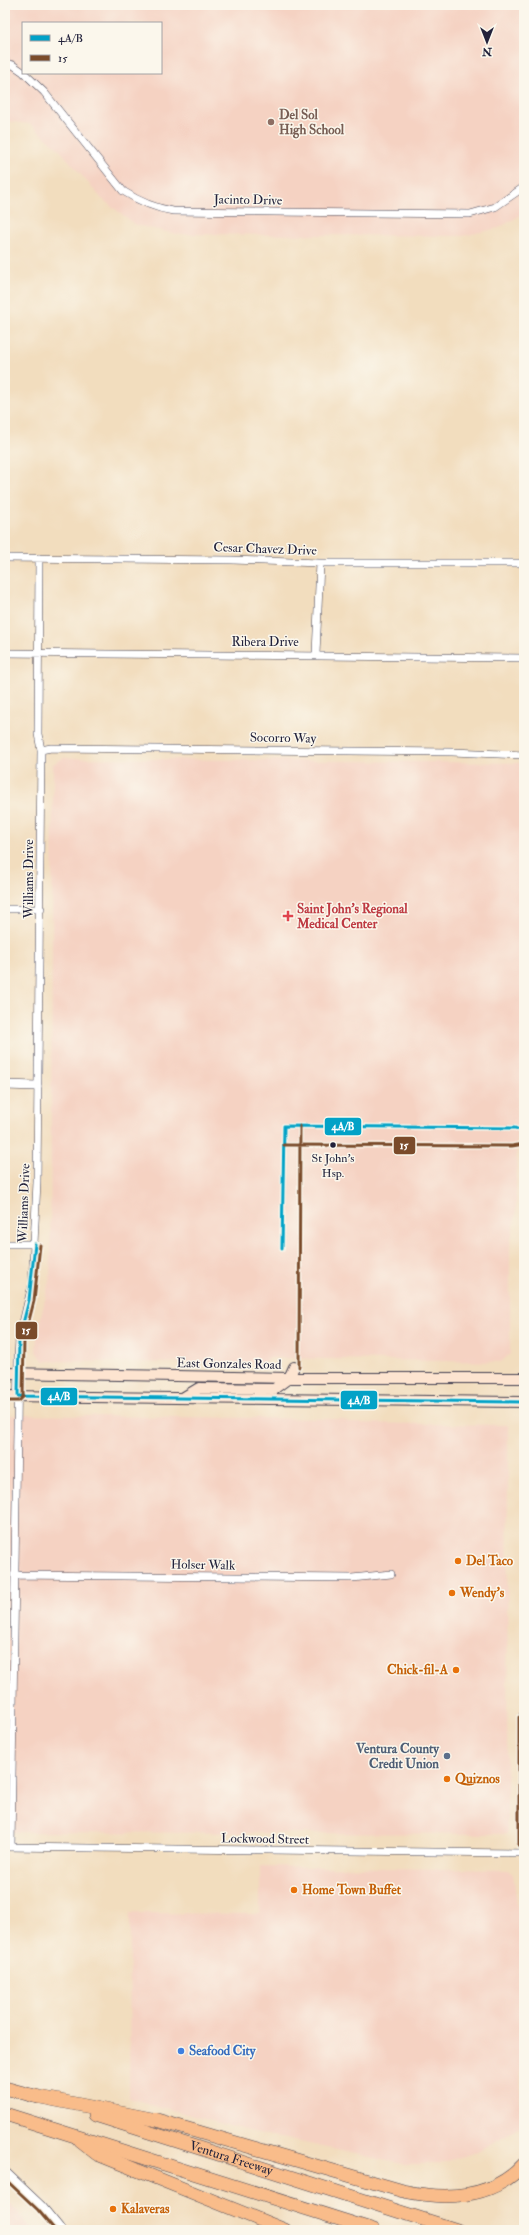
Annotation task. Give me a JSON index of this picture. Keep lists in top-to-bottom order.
{
  "streets": {
    "highway": ["Ventura Freeway"],
    "main road": ["East Gonzales Road"],
    "street": [
      "Jacinto Drive",
      "Cesar Chavez Drive",
      "Ribera Drive",
      "Socorro Way",
      "Williams Drive",
      "Holser Walk",
      "Lockwood Street"
    ]
  },
  "crossings": [
    ["Cesar Chavez Drive", "Williams Drive"],
    ["Ribera Drive", "Williams Drive"],
    ["Socorro Way", "Williams Drive"],
    ["Williams Drive", "East Gonzales Road"],
    ["Williams Drive", "Holser Walk"],
    ["Williams Drive", "Lockwood Street"]
  ],
  "places": {
    "other": [
      "Del Sol High School",
      "St John's Hsp.",
      "Del Taco",
      "Wendy's",
      "Chick-fil-A",
      "Ventura County Credit Union",
      "Quiznos",
      "Home Town Buffet",
      "Seafood City",
      "Kalaveras"
    ],
    "health": ["Saint John's Regional Medical Center"]
  },
  "lines": ["transit line 4A/B", "transit line 15"],
  "legend": ["4A/B", "15"],
  "north": "bottom"
}
